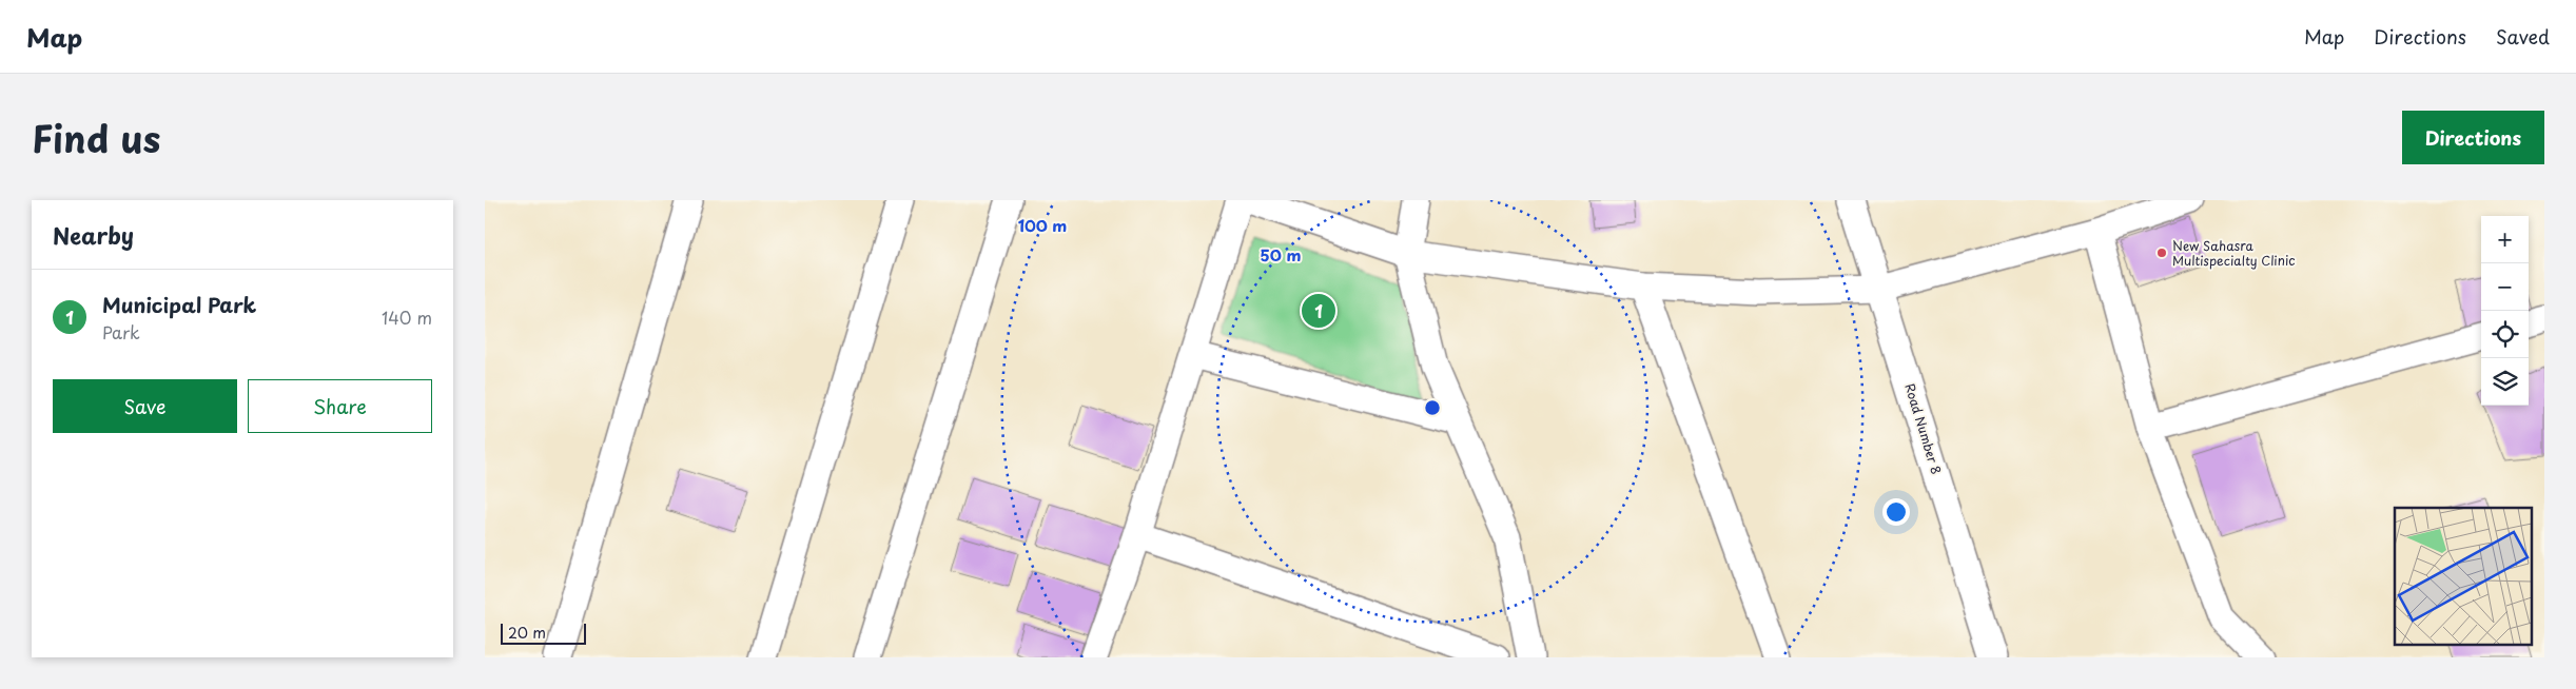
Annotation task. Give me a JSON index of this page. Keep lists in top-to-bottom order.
{
  "streets": {
    "street": ["Road Number 8"]
  },
  "places": ["New Sahasra Multispecialty Clinic"],
  "scale_bar": "20 m",
  "page": {
    "header": "Map",
    "nav": ["Map", "Directions", "Saved"],
    "title": "Find us",
    "buttons": [
      "Directions",
      ["Save", "Share"]
    ],
    "heading": "Nearby",
    "map_buttons": ["+", "−"],
    "list": [
      {
        "mark": "1",
        "name": "Municipal Park",
        "note": "Park",
        "value": "140 m"
      }
    ],
    "pins": "1",
    "scale": "20 m"
  },
  "rings": ["100 m", "50 m"]
}
